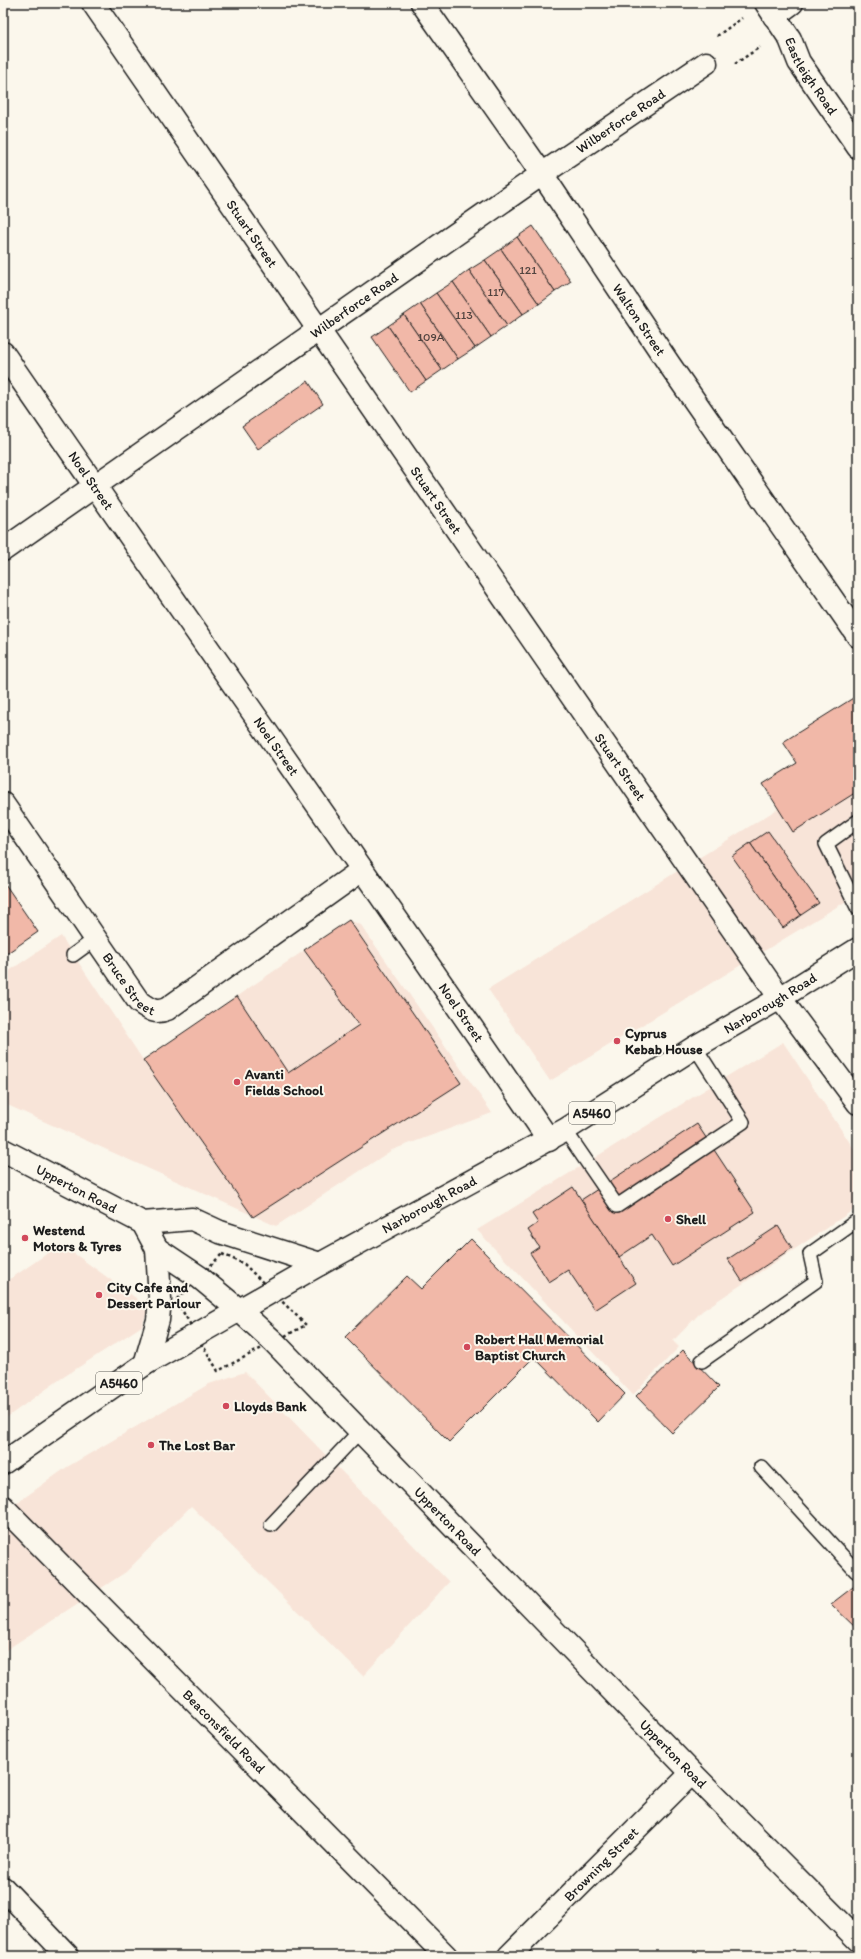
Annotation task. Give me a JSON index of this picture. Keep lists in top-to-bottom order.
{
  "streets": {
    "street": [
      "Eastleigh Road",
      "Wilberforce Road",
      "Stuart Street",
      "Walton Street",
      "Noel Street",
      "Bruce Street",
      "Narborough Road",
      "A5460",
      "Upperton Road",
      "Beaconsfield Road",
      "Browning Street"
    ]
  },
  "crossings": [
    ["Wilberforce Road", "Stuart Street"],
    ["Wilberforce Road", "Walton Street"],
    ["Wilberforce Road", "Noel Street"],
    ["Stuart Street", "Narborough Road"],
    ["Noel Street", "Bruce Street"],
    ["Noel Street", "Narborough Road"],
    ["Narborough Road", "Upperton Road"],
    ["Upperton Road", "Browning Street"]
  ],
  "places": [
    "Cyprus Kebab House",
    "Avanti Fields School",
    "Shell",
    "Westend Motors & Tyres",
    "City Cafe and Dessert Parlour",
    "Robert Hall Memorial Baptist Church",
    "Lloyds Bank",
    "The Lost Bar"
  ],
  "house_numbers": [
    "121",
    "117",
    "113",
    "109A"
  ]
}
